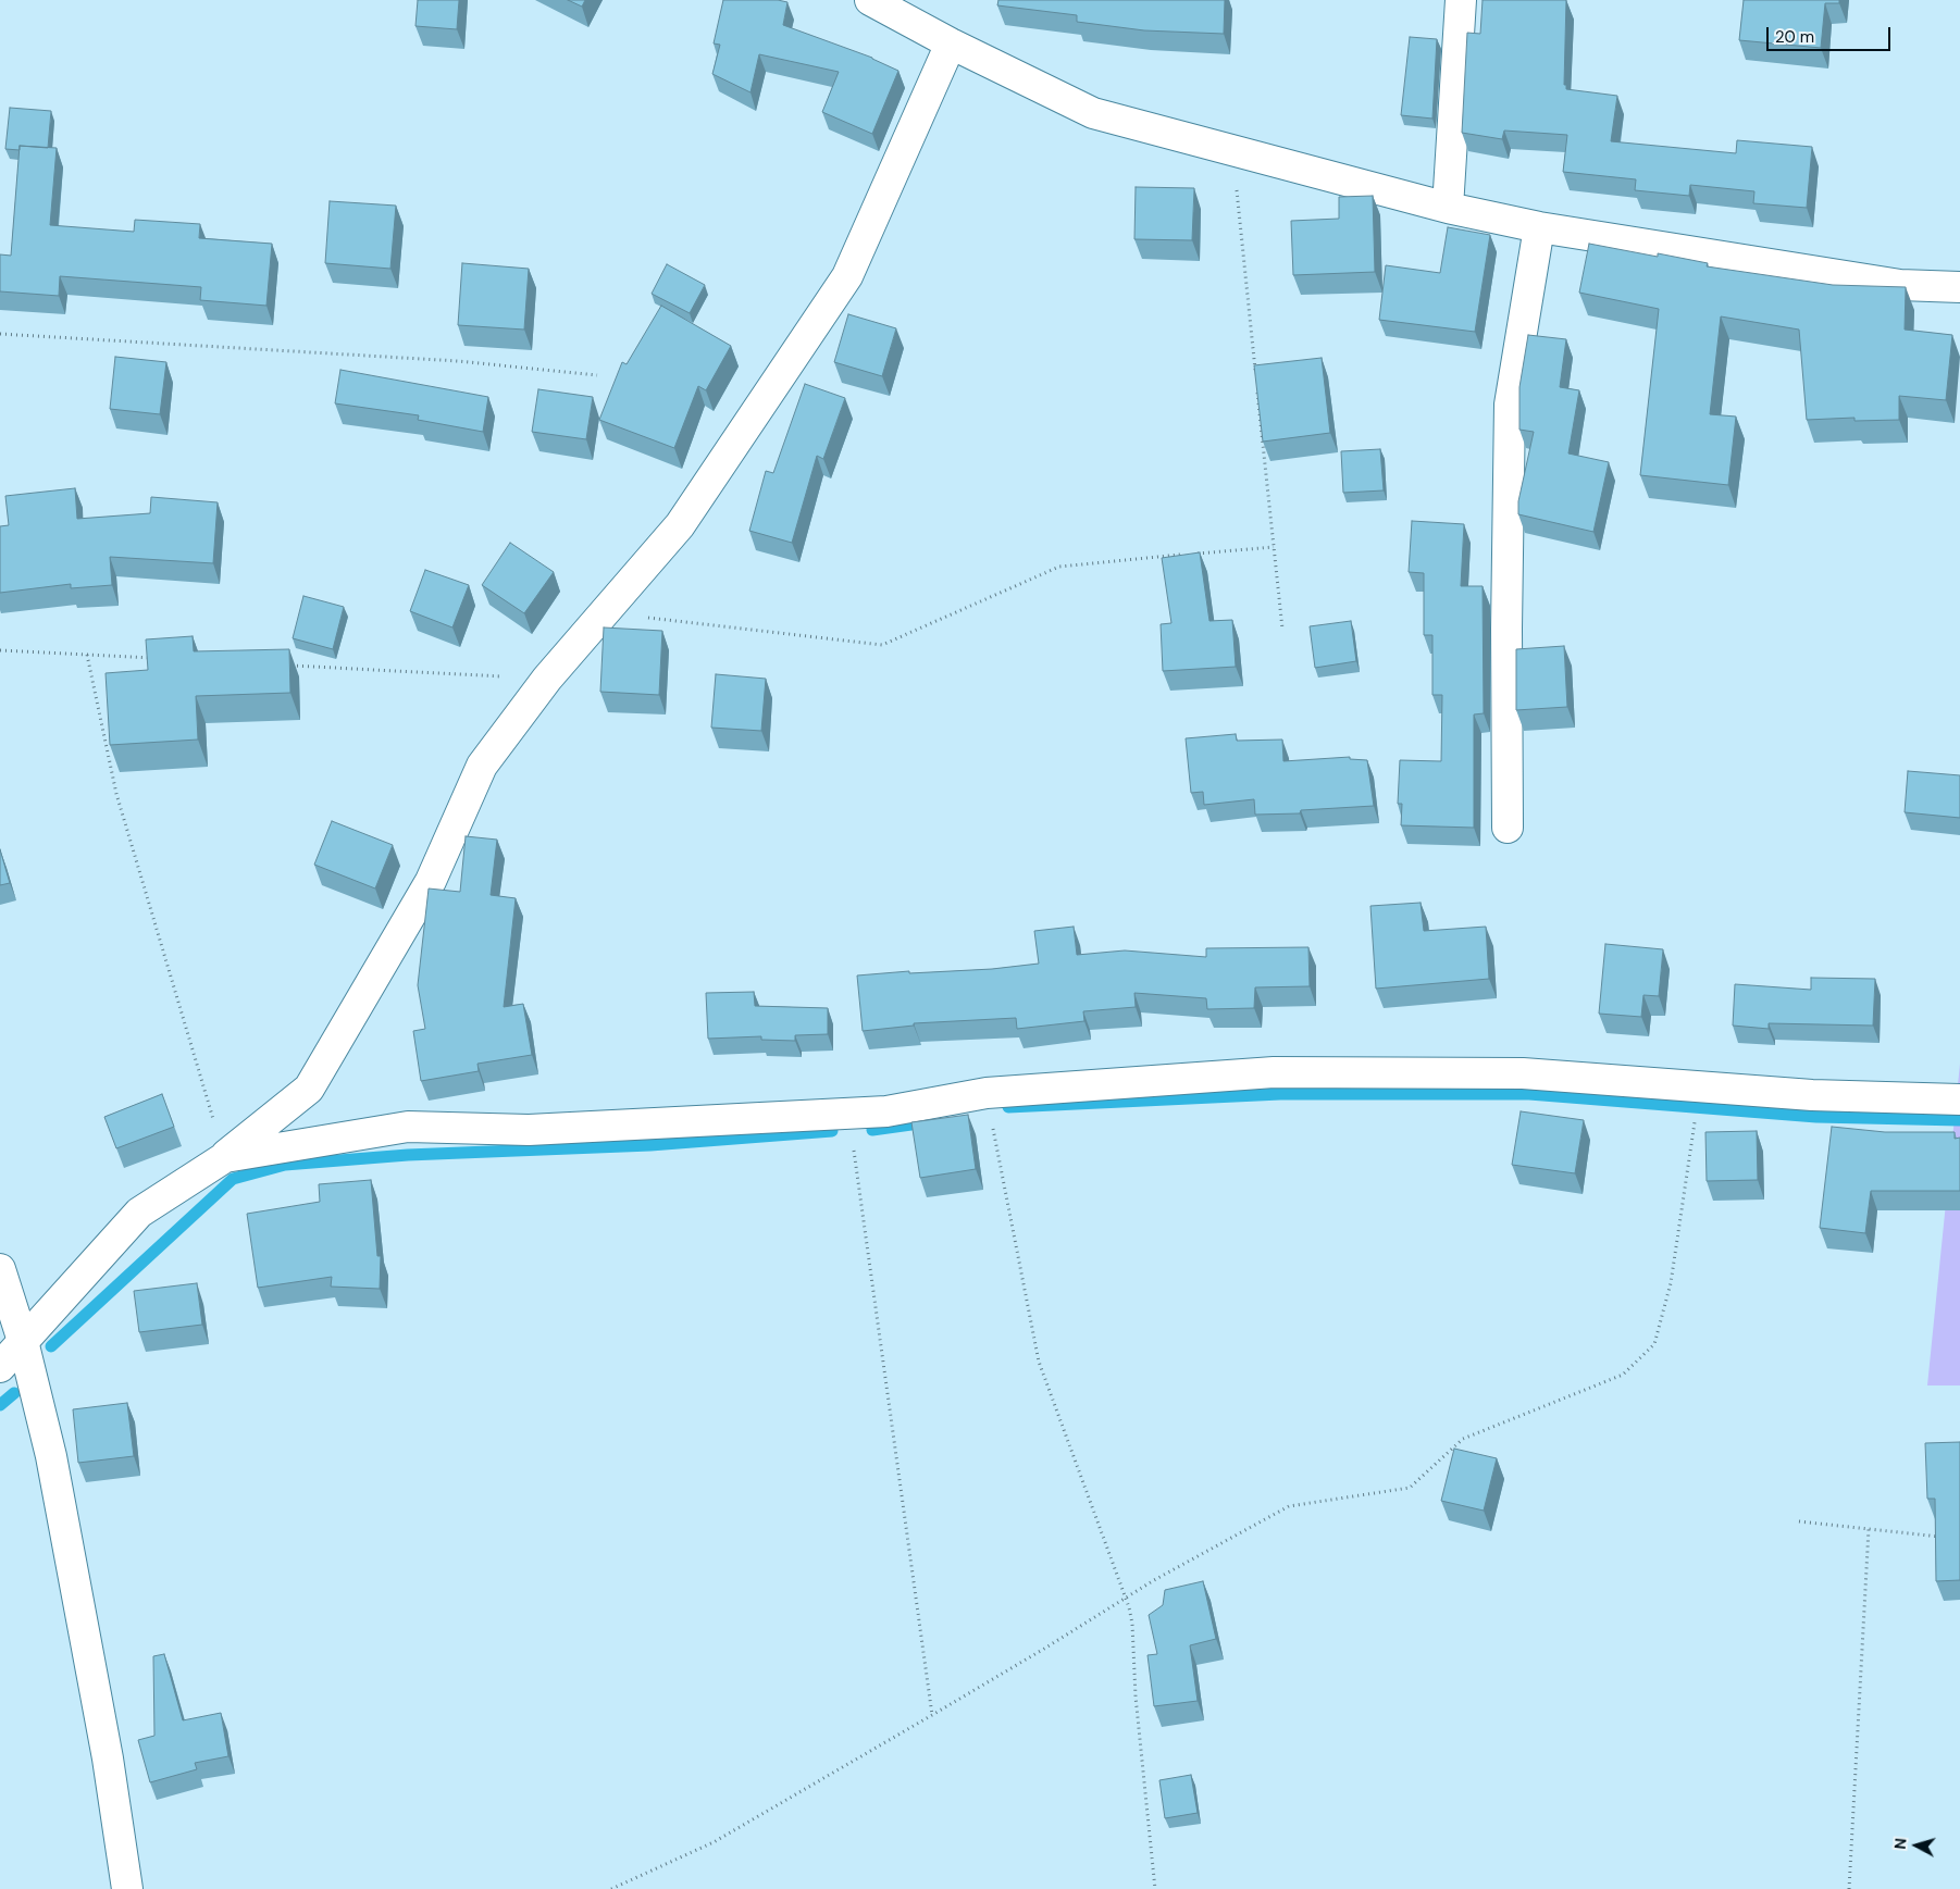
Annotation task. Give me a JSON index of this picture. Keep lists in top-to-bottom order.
{
  "scale_bar": "20 m",
  "north": "left"
}
